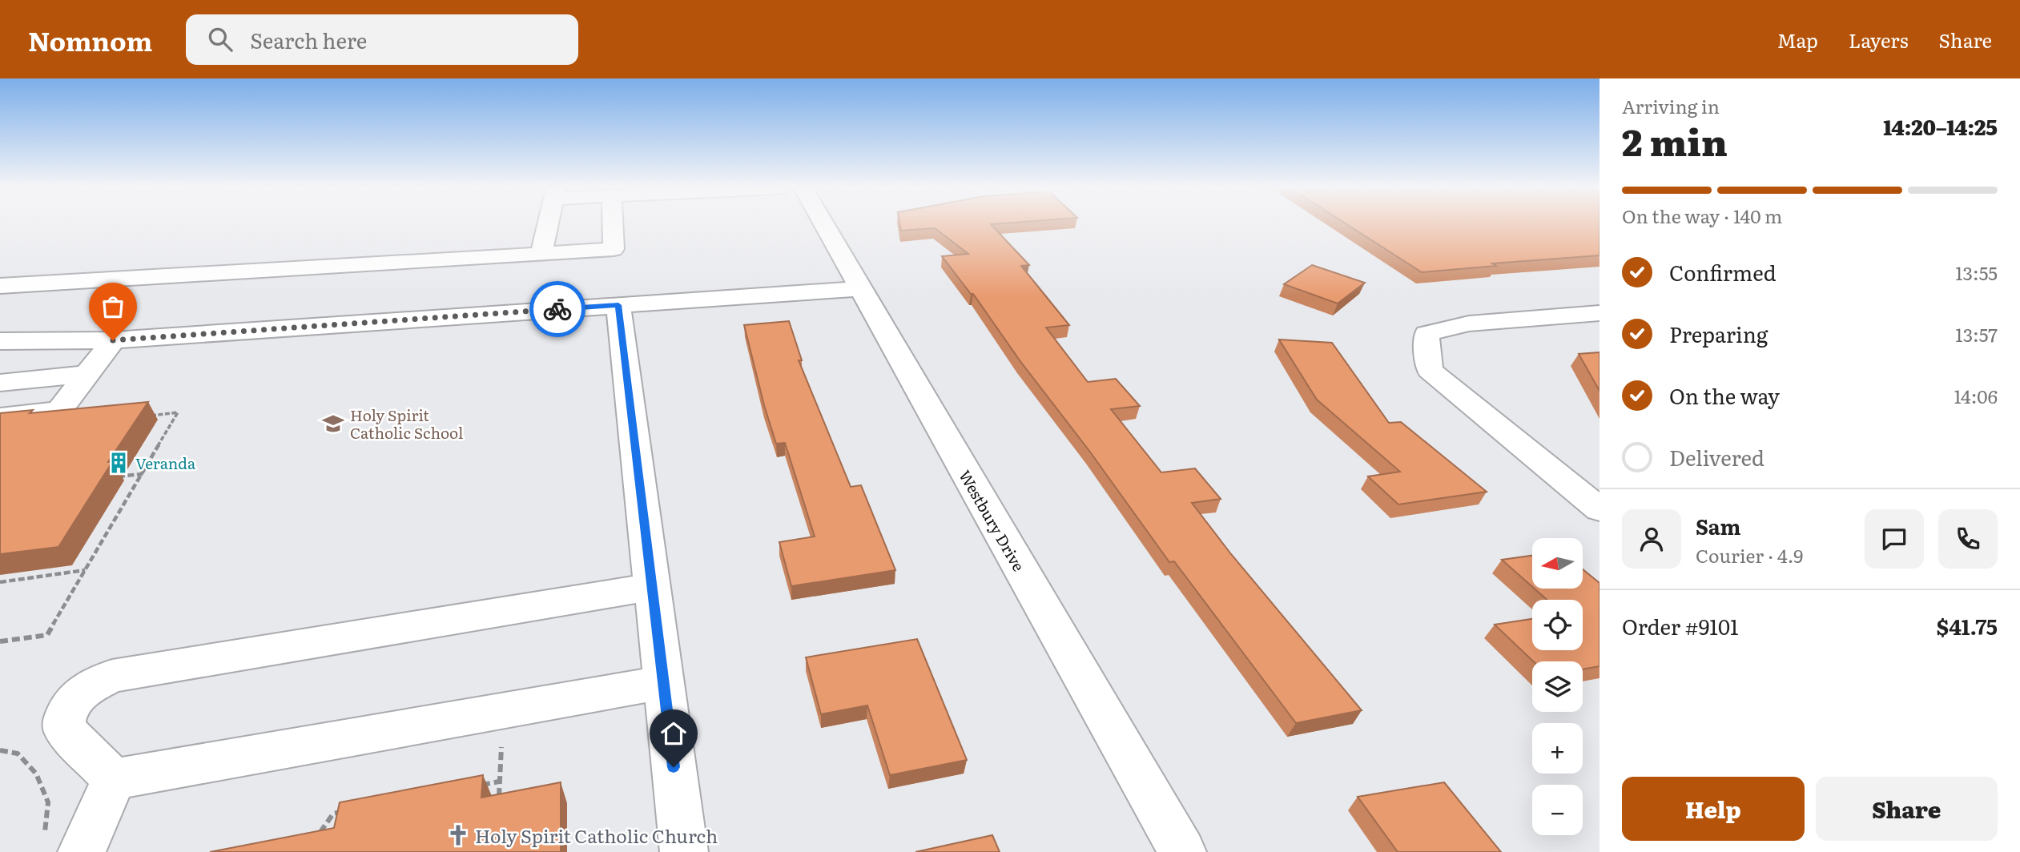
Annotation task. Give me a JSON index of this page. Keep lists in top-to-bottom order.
{
  "streets": {
    "street": ["Westbury Drive"]
  },
  "places": {
    "school or university": ["Holy Spirit Catholic School"],
    "building": ["Veranda"],
    "church": ["Holy Spirit Catholic Church"]
  },
  "north": "left",
  "page": {
    "header": "Nomnom",
    "search": "Search here",
    "nav": ["Map", "Layers", "Share"],
    "heading": ["2 min", "Arriving in", "14:20–14:25"],
    "panel": [
      "Sam",
      "Courier · 4.9",
      "Order #9101",
      "$41.75"
    ],
    "bar": "On the way · 140 m",
    "list": [
      ["Confirmed", "13:55"],
      ["Preparing", "13:57"],
      ["On the way", "14:06"],
      "Delivered"
    ],
    "map_buttons": ["+", "−"],
    "buttons": ["Help", "Share"]
  }
}
